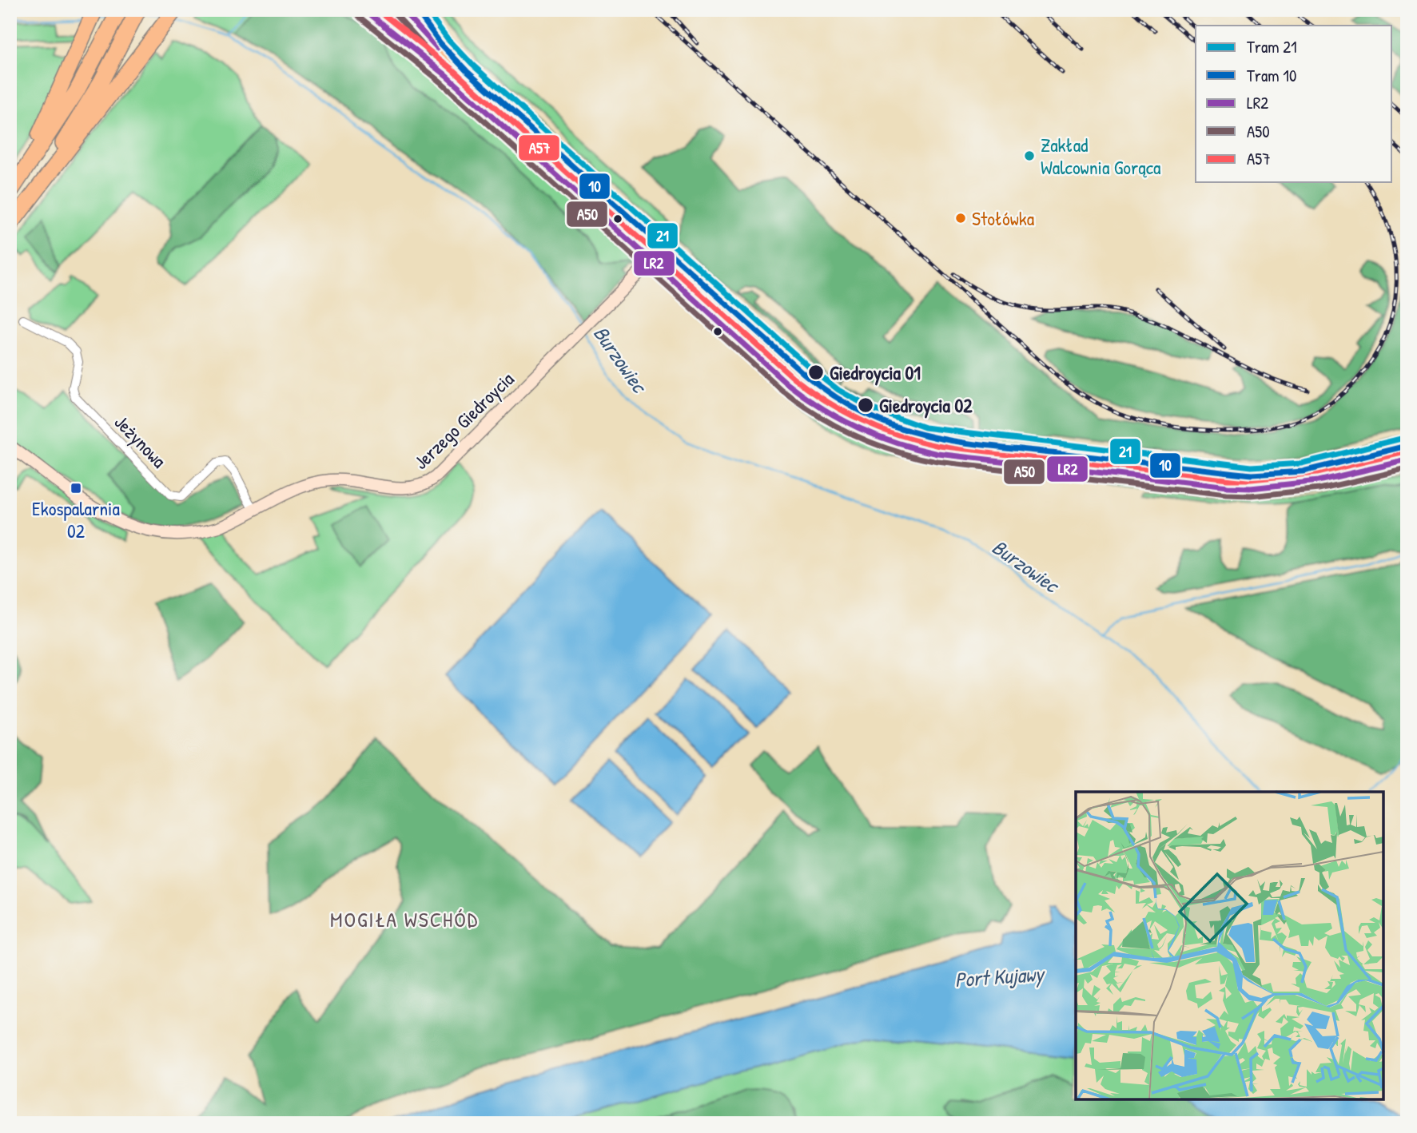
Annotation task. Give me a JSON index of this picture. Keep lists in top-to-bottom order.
{
  "streets": {
    "street": ["Jerzego Giedroycia", "Jeżynowa"]
  },
  "crossings": [
    ["Jerzego Giedroycia", "Jeżynowa"]
  ],
  "districts": ["MOGIŁA WSCHÓD"],
  "water": ["Burzowiec", "Port Kujawy"],
  "places": {
    "other": [
      "Zakład Walcownia Gorąca",
      "Stołówka",
      "Giedroycia 01",
      "Giedroycia 02"
    ],
    "transit": ["Ekospalarnia 02"]
  },
  "lines": [
    "tram line 21",
    "transit line LR2",
    "transit line A57",
    "tram line 10",
    "transit line A50"
  ],
  "legend": [
    "Tram 21",
    "Tram 10",
    "LR2",
    "A50",
    "A57"
  ]
}
